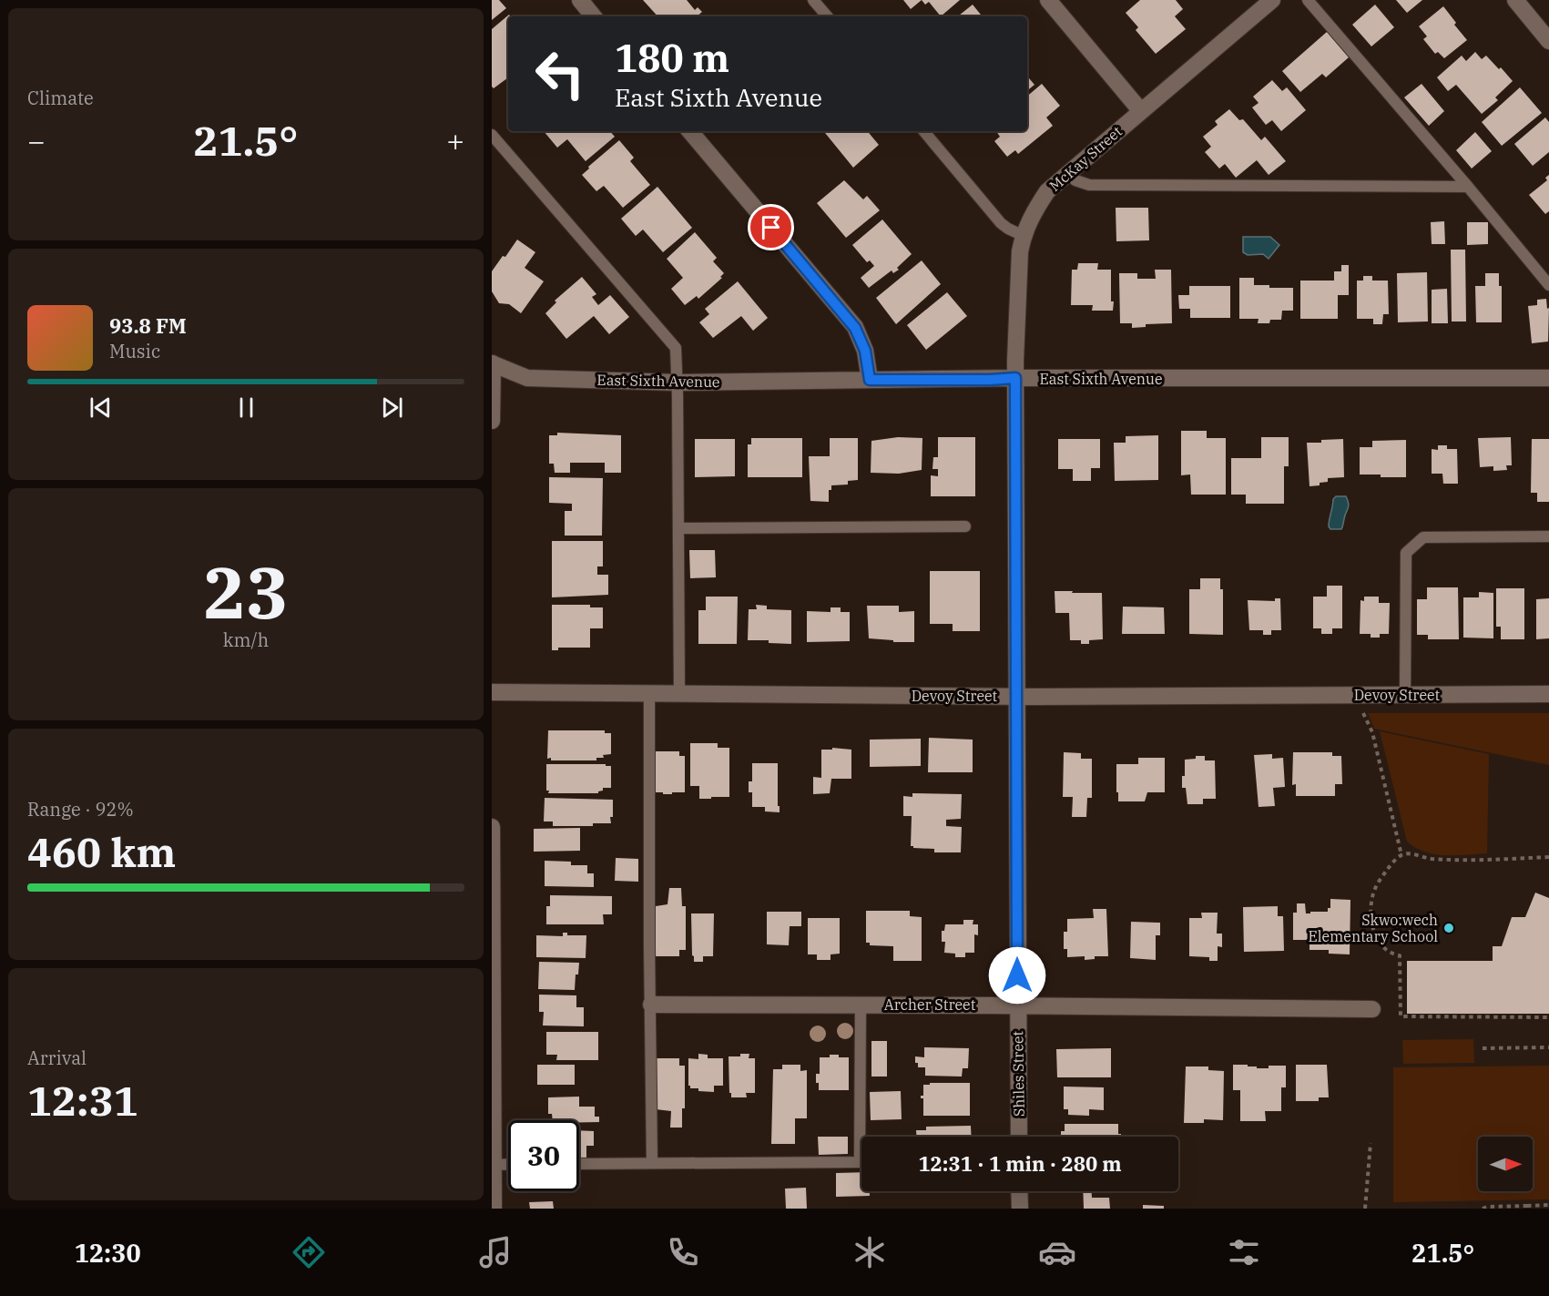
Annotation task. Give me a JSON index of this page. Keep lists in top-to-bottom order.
{
  "streets": {
    "street": [
      "McKay Street",
      "East Sixth Avenue",
      "Devoy Street",
      "Archer Street",
      "Shiles Street"
    ]
  },
  "crossings": [
    ["McKay Street", "East Sixth Avenue"],
    ["McKay Street", "Shiles Street"],
    ["East Sixth Avenue", "Shiles Street"],
    ["Devoy Street", "Shiles Street"],
    ["Archer Street", "Shiles Street"]
  ],
  "places": ["Skwo:wech Elementary School"],
  "north": "right",
  "page": {
    "tile": [
      "Climate",
      ["23", "km/h"],
      ["Range · 92%", "460 km"],
      ["Arrival", "12:31"]
    ],
    "turn": ["180 m", "East Sixth Avenue"],
    "heat": ["−", "21.5°", "+"],
    "song": ["93.8 FM", "Music"],
    "limit": "30",
    "trip": "12:31 · 1 min · 280 m",
    "tabs": ["12:30", "21.5°"]
  }
}
